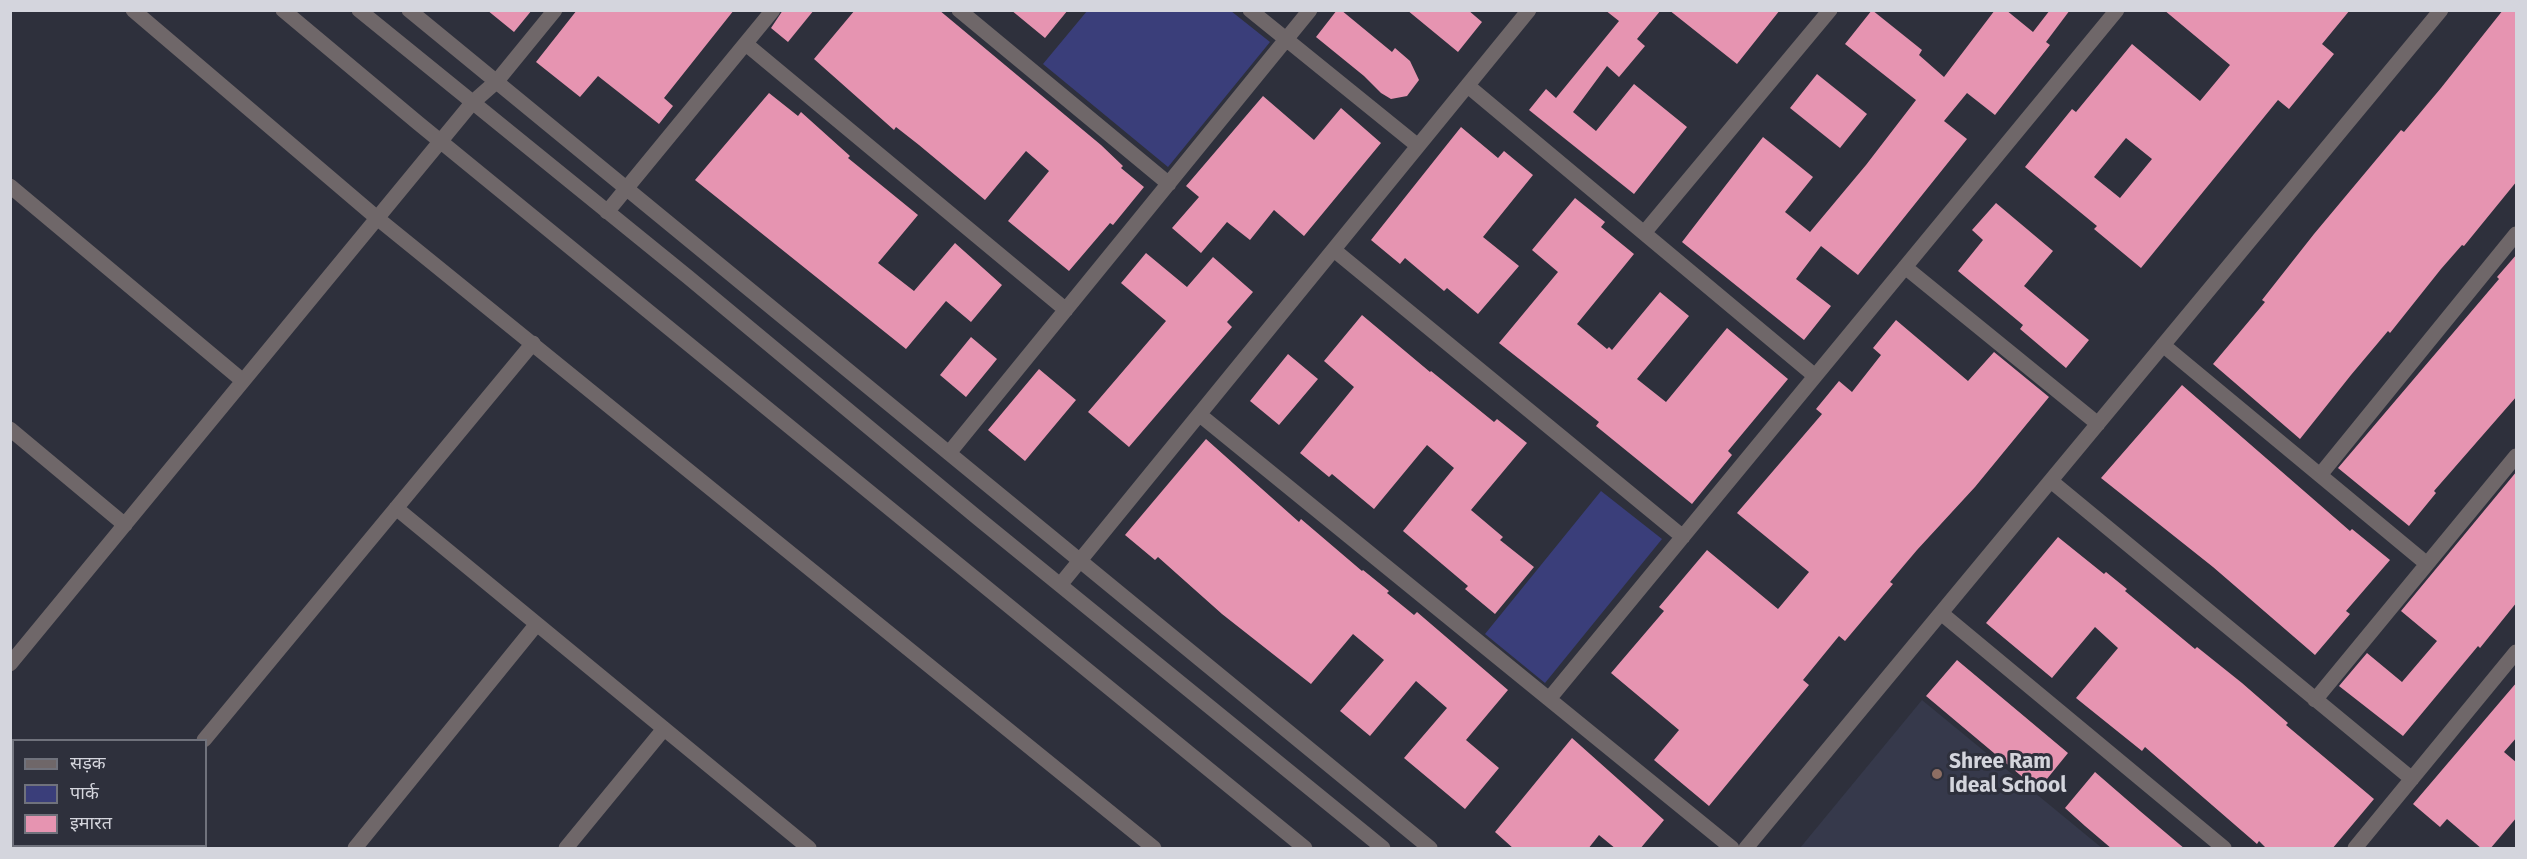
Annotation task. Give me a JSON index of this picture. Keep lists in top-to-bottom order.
{
  "places": ["Shree Ram Ideal School"],
  "legend": ["सड़क", "पार्क", "इमारत"]
}
